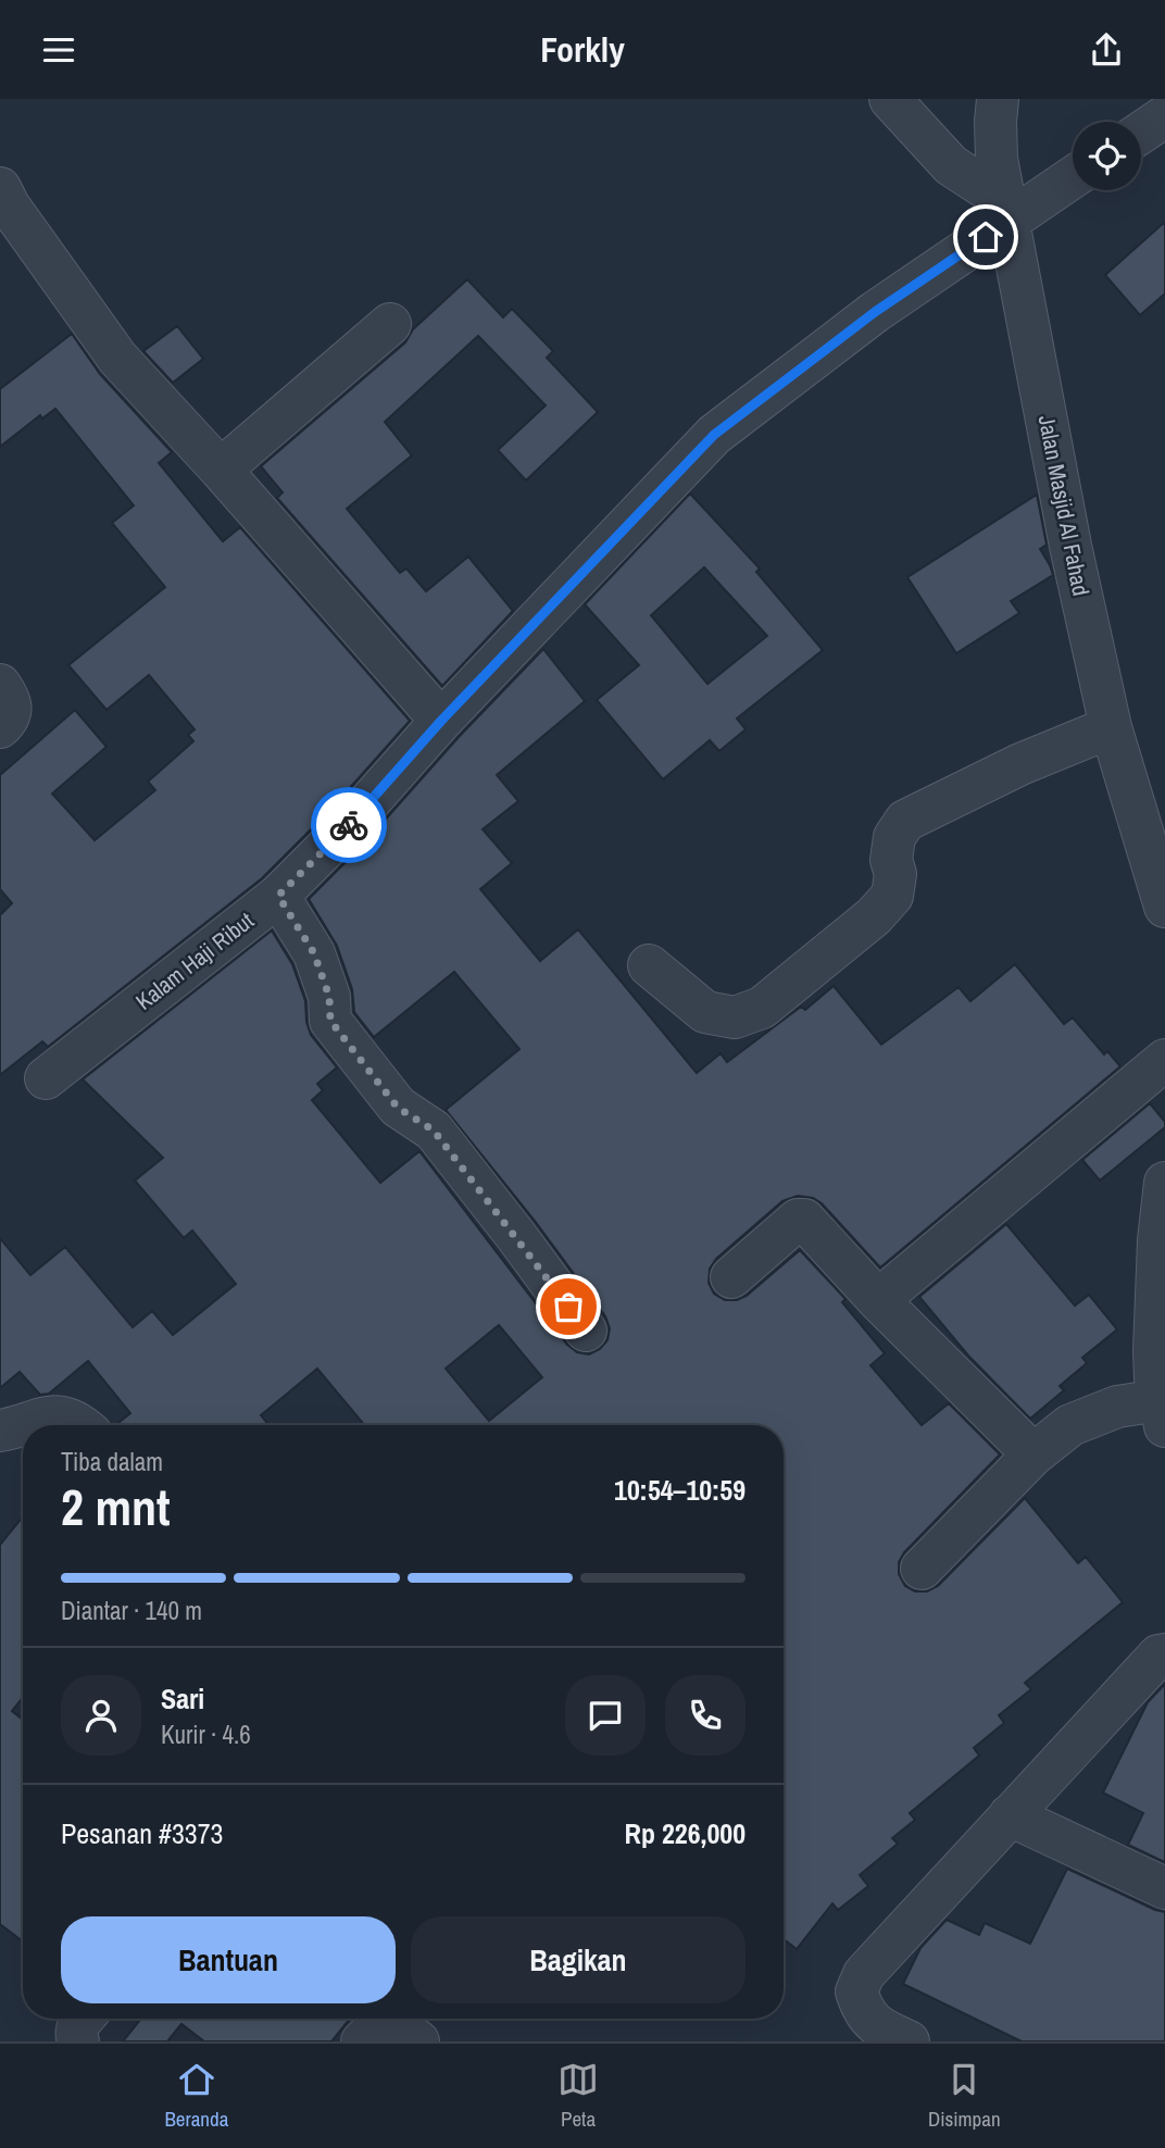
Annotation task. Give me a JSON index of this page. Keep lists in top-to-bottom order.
{
  "streets": {
    "street": ["Jalan Masjid Al Fahad", "Kalam Haji Ribut"]
  },
  "crossings": [
    ["Jalan Masjid Al Fahad", "Kalam Haji Ribut"]
  ],
  "page": {
    "header": "Forkly",
    "heading": ["2 mnt", "Tiba dalam", "10:54–10:59"],
    "panel": [
      "Sari",
      "Kurir · 4.6",
      "Pesanan #3373",
      "Rp 226,000"
    ],
    "bar": "Diantar · 140 m",
    "buttons": ["Bantuan", "Bagikan"],
    "tabs": ["Beranda", "Peta", "Disimpan"]
  }
}
